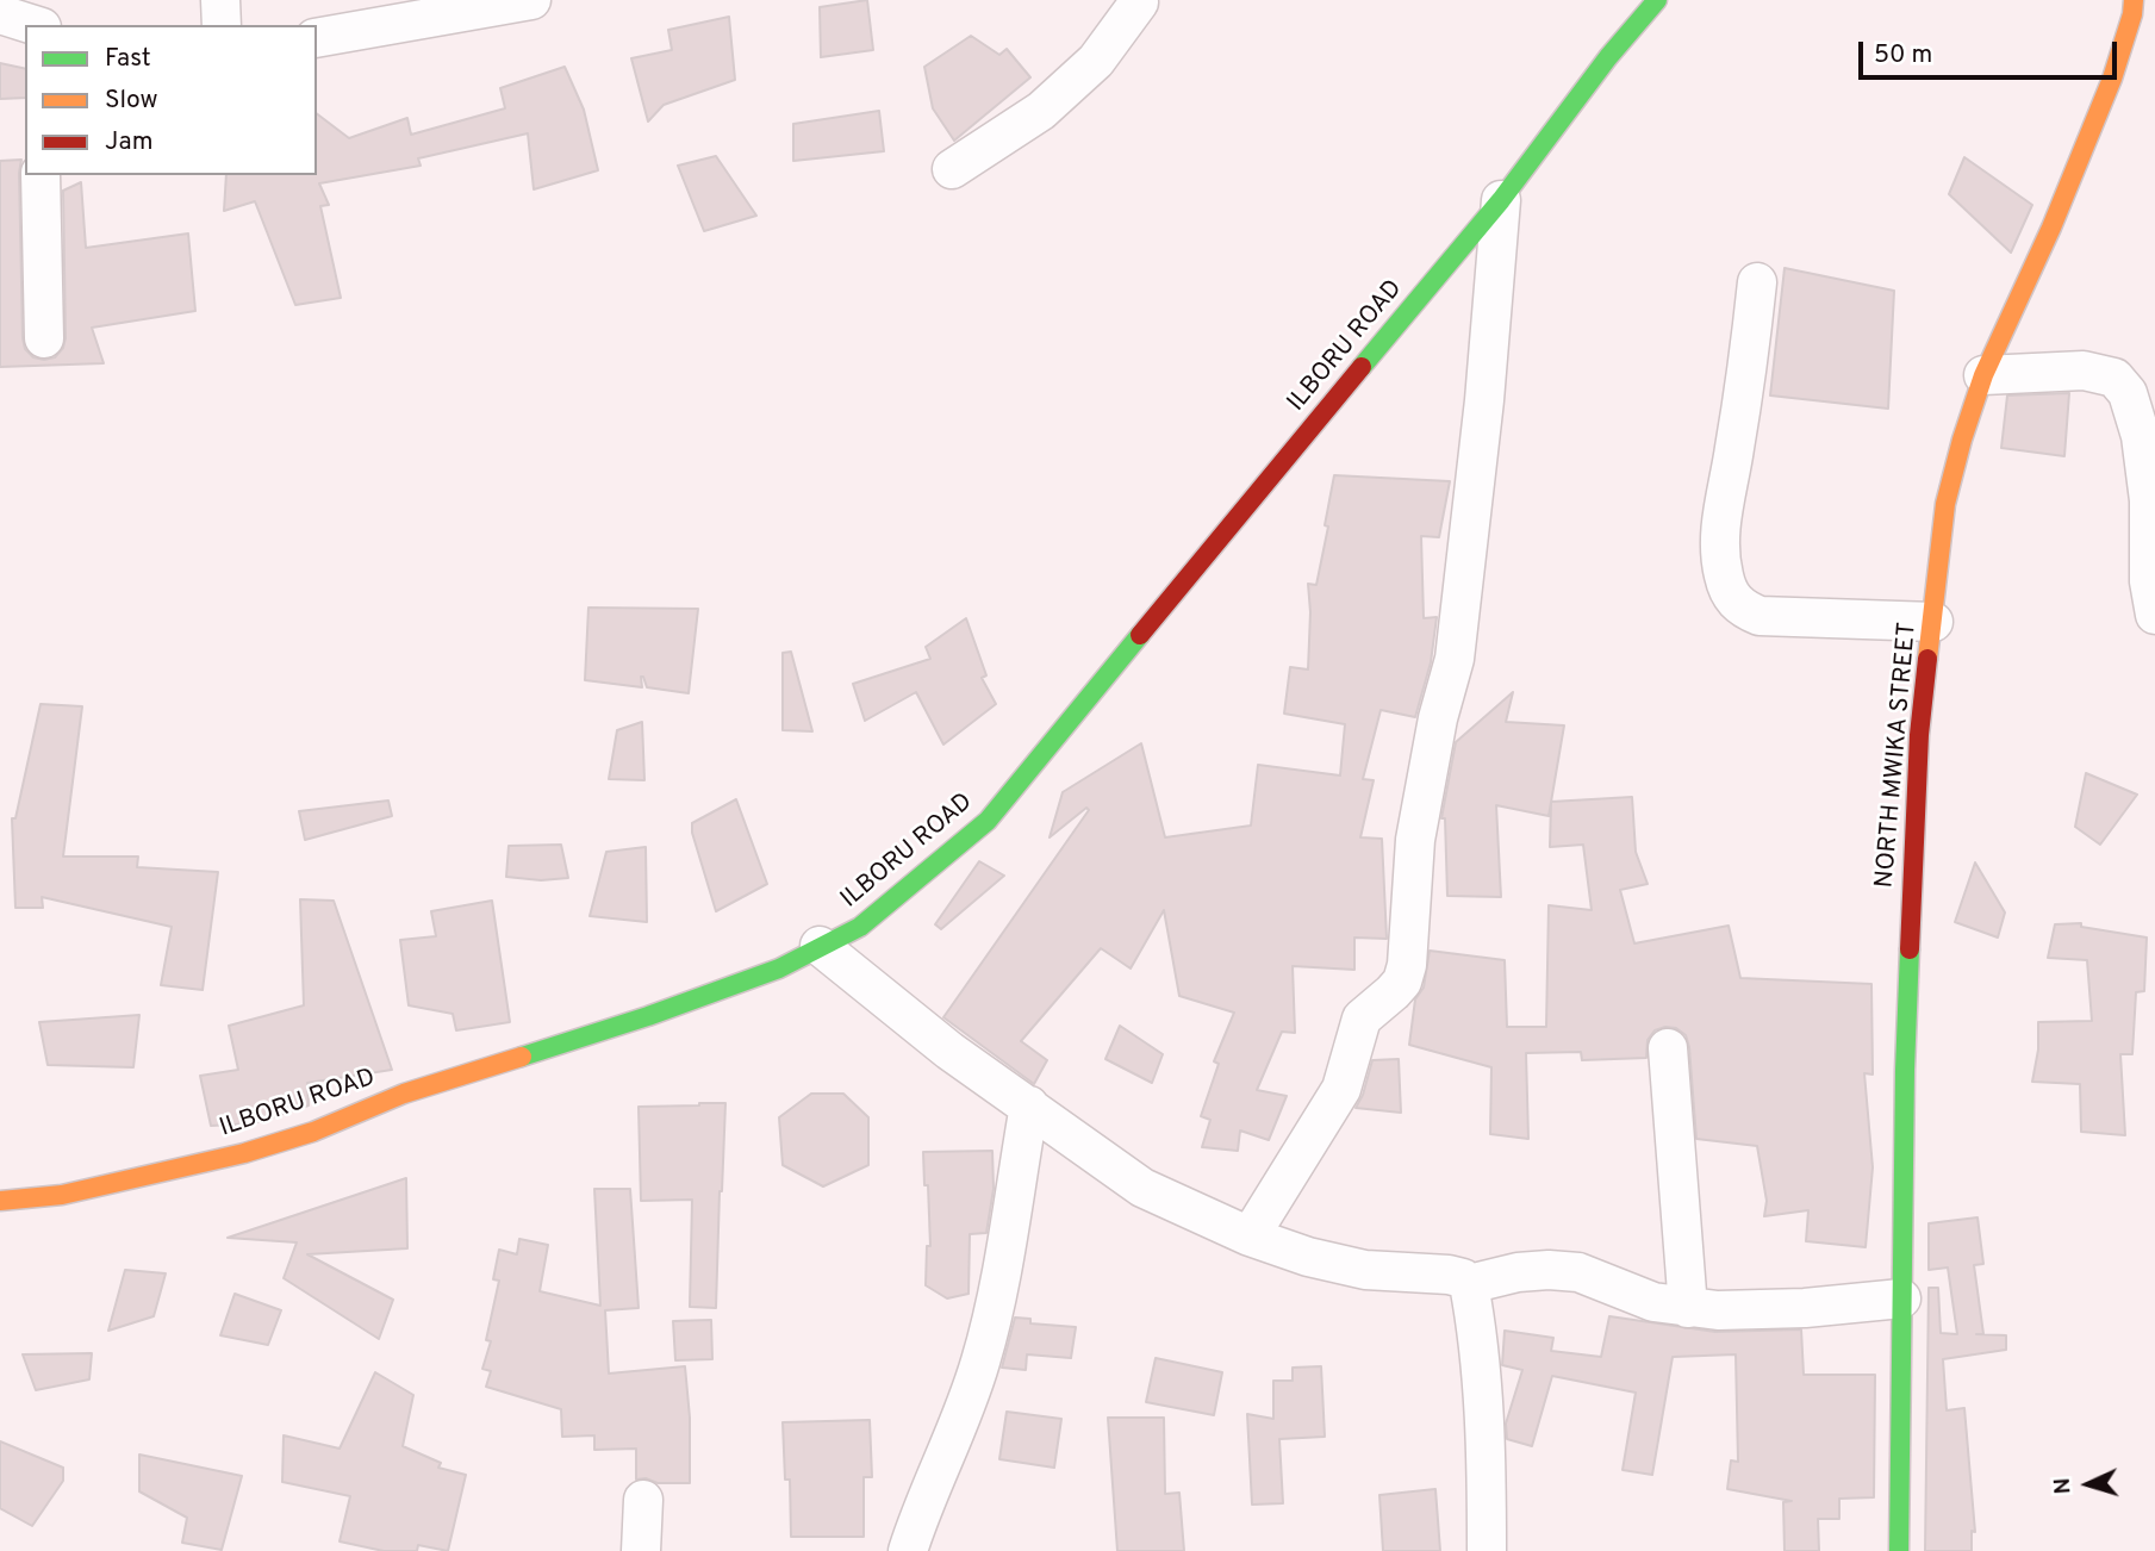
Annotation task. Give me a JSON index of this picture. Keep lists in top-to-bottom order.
{
  "streets": {
    "street": ["ILBORU ROAD", "NORTH MWIKA STREET"]
  },
  "legend": ["Fast", "Slow", "Jam"],
  "scale_bar": "50 m",
  "north": "left"
}
